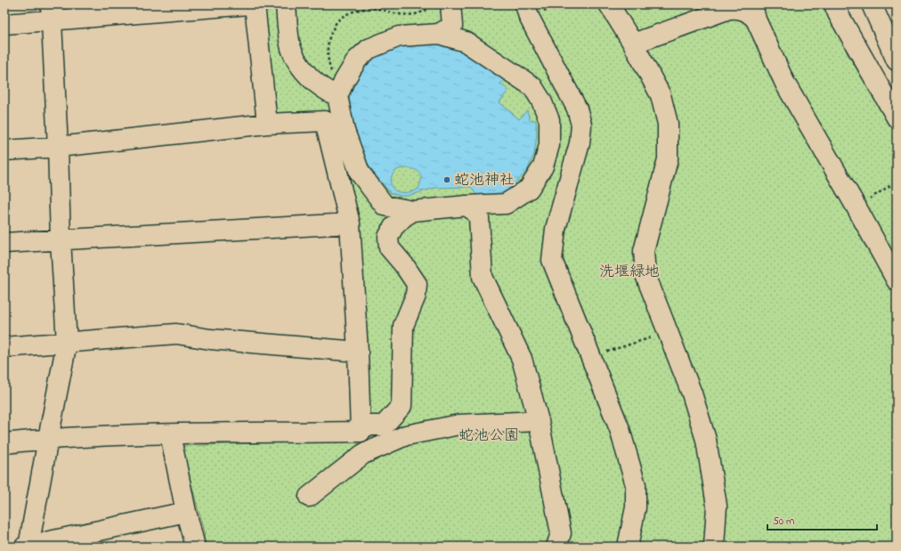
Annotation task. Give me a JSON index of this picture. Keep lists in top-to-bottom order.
{
  "parks": ["洗堰緑地", "蛇池公園"],
  "places": ["蛇池神社"],
  "scale_bar": "50 m"
}
